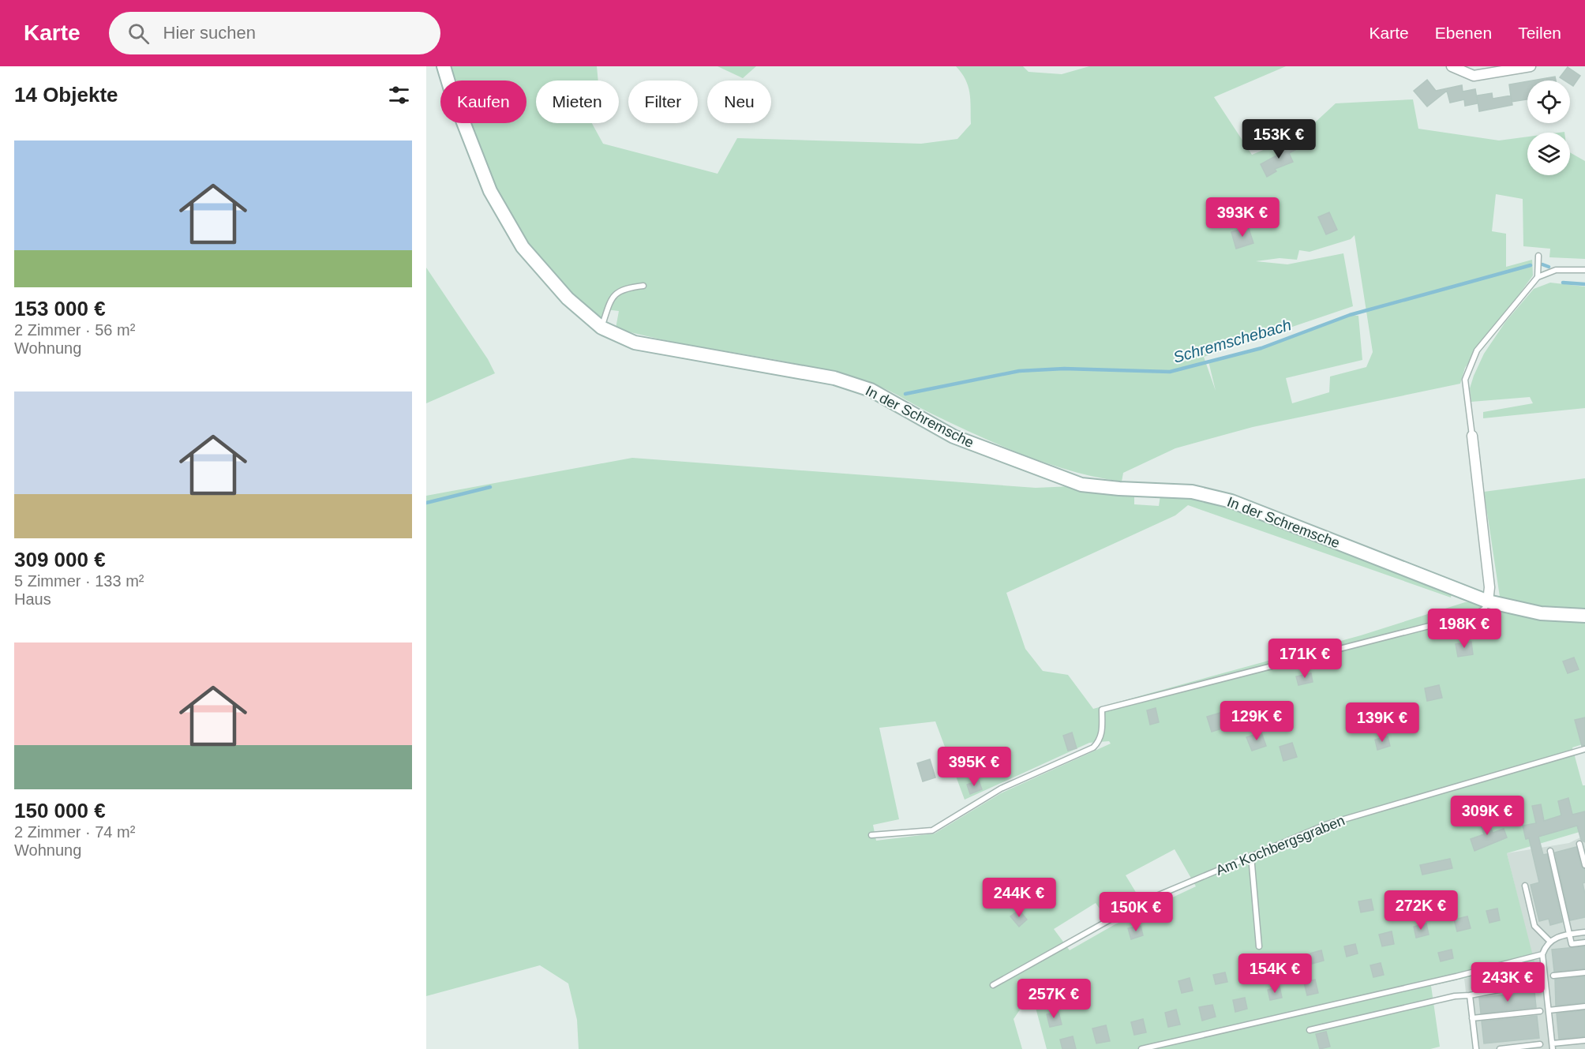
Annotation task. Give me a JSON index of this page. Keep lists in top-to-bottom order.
{
  "streets": {
    "street": ["In der Schremsche"],
    "lane": ["Am Kochbergsgraben"]
  },
  "water": ["Schremschebach"],
  "page": {
    "header": "Karte",
    "search": "Hier suchen",
    "nav": ["Karte", "Ebenen", "Teilen"],
    "heading": "14 Objekte",
    "chip": [
      "Kaufen",
      "Mieten",
      "Filter",
      "Neu"
    ],
    "price": [
      "153K €",
      "393K €",
      "198K €",
      "171K €",
      "129K €",
      "139K €",
      "395K €",
      "309K €",
      "244K €",
      "272K €",
      "150K €",
      "154K €",
      "243K €",
      "257K €"
    ],
    "list": [
      {
        "name": "153 000 €",
        "note": "2 Zimmer · 56 m² · Wohnung"
      },
      {
        "name": "309 000 €",
        "note": "5 Zimmer · 133 m² · Haus"
      },
      {
        "name": "150 000 €",
        "note": "2 Zimmer · 74 m² · Wohnung"
      }
    ]
  }
}
